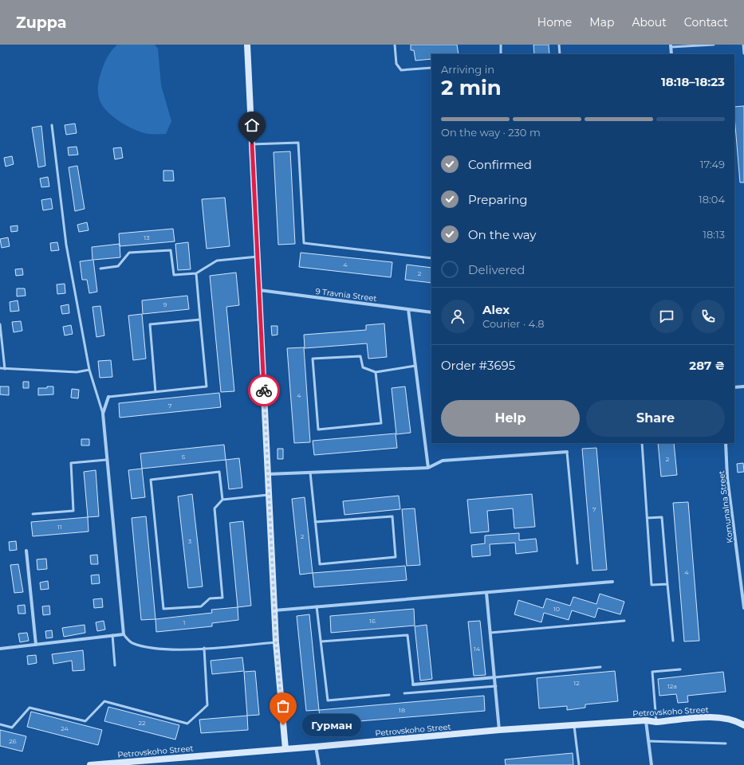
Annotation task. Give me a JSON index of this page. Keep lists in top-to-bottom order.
{
  "streets": {
    "street": ["9 Travnia Street", "Komunalna Street", "Petrovskoho Street"]
  },
  "places": ["Гурман"],
  "house_numbers": [
    "13",
    "4",
    "2",
    "9",
    "4",
    "7",
    "5",
    "2",
    "7",
    "11",
    "2",
    "3",
    "4",
    "10",
    "16",
    "1",
    "14",
    "12",
    "12а",
    "18",
    "22",
    "24",
    "26"
  ],
  "page": {
    "header": "Zuppa",
    "nav": [
      "Home",
      "Map",
      "About",
      "Contact"
    ],
    "heading": ["2 min", "Arriving in", "18:18–18:23"],
    "panel": [
      "Alex",
      "Courier · 4.8",
      "Order #3695",
      "287 ₴"
    ],
    "bar": "On the way · 230 m",
    "list": [
      ["Confirmed", "17:49"],
      ["Preparing", "18:04"],
      ["On the way", "18:13"],
      "Delivered"
    ],
    "buttons": ["Help", "Share"],
    "bubble": "Гурман"
  }
}
